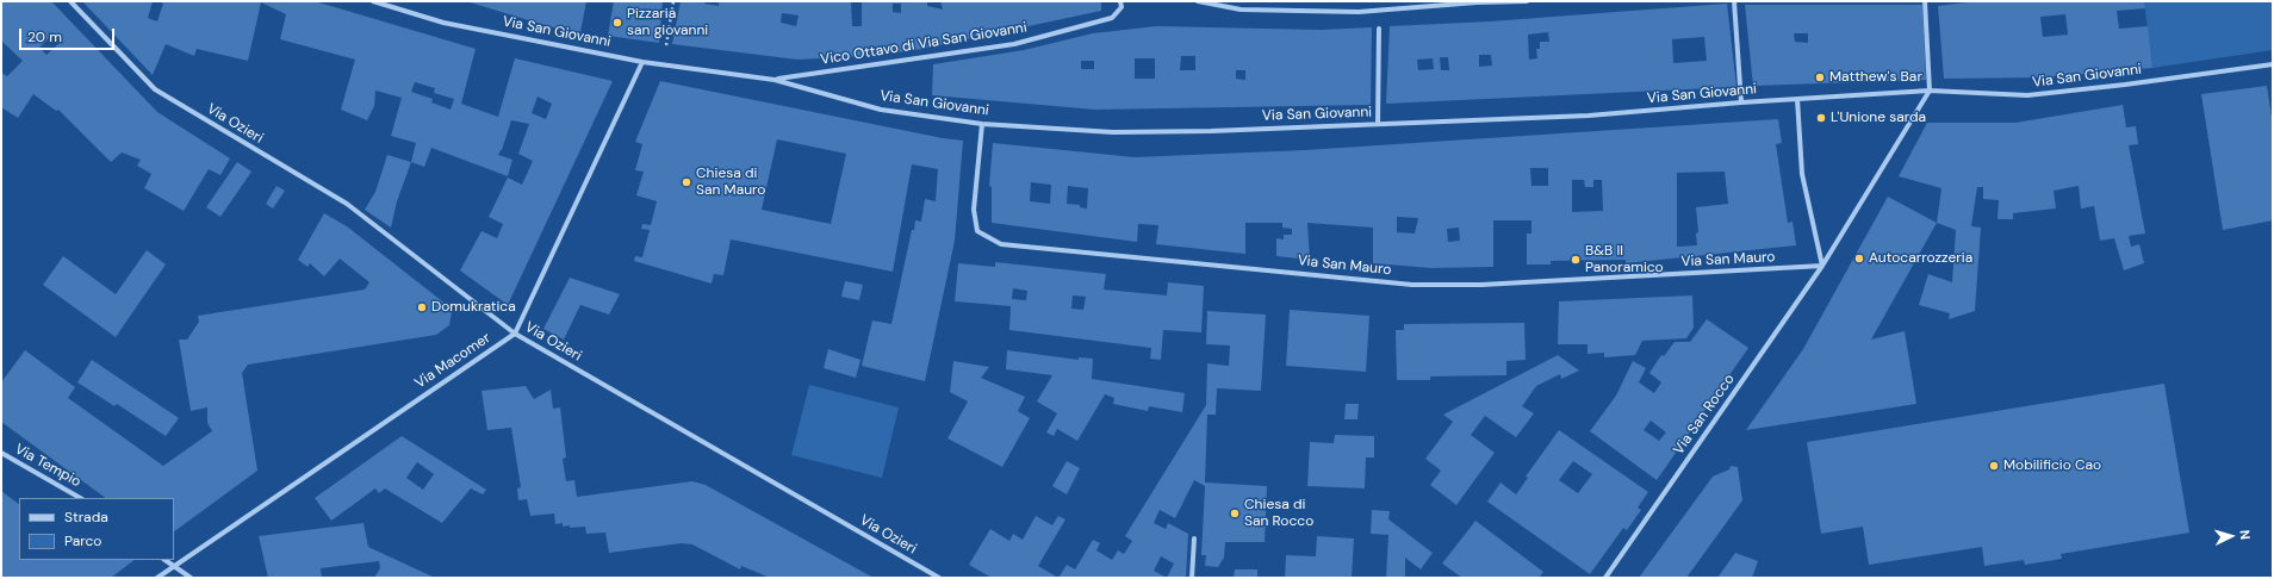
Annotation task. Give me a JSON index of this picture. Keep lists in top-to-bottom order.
{
  "streets": {
    "street": [
      "Via San Giovanni",
      "Vico Ottavo di Via San Giovanni",
      "Via Ozieri",
      "Via San Mauro",
      "Via Macomer",
      "Via San Rocco",
      "Via Tempio"
    ]
  },
  "crossings": [
    ["Via San Giovanni", "Vico Ottavo di Via San Giovanni"],
    ["Via San Giovanni", "Via San Mauro"],
    ["Via San Giovanni", "Via San Rocco"],
    ["Via Ozieri", "Via Macomer"],
    ["Via San Mauro", "Via San Rocco"]
  ],
  "places": [
    "Pizzaria san giovanni",
    "Matthew's Bar",
    "L'Unione sarda",
    "Chiesa di San Mauro",
    "Autocarrozzeria",
    "B&B Il Panoramico",
    "Domukratica",
    "Mobilificio Cao",
    "Chiesa di San Rocco"
  ],
  "legend": ["Strada", "Parco"],
  "scale_bar": "20 m",
  "north": "right"
}
